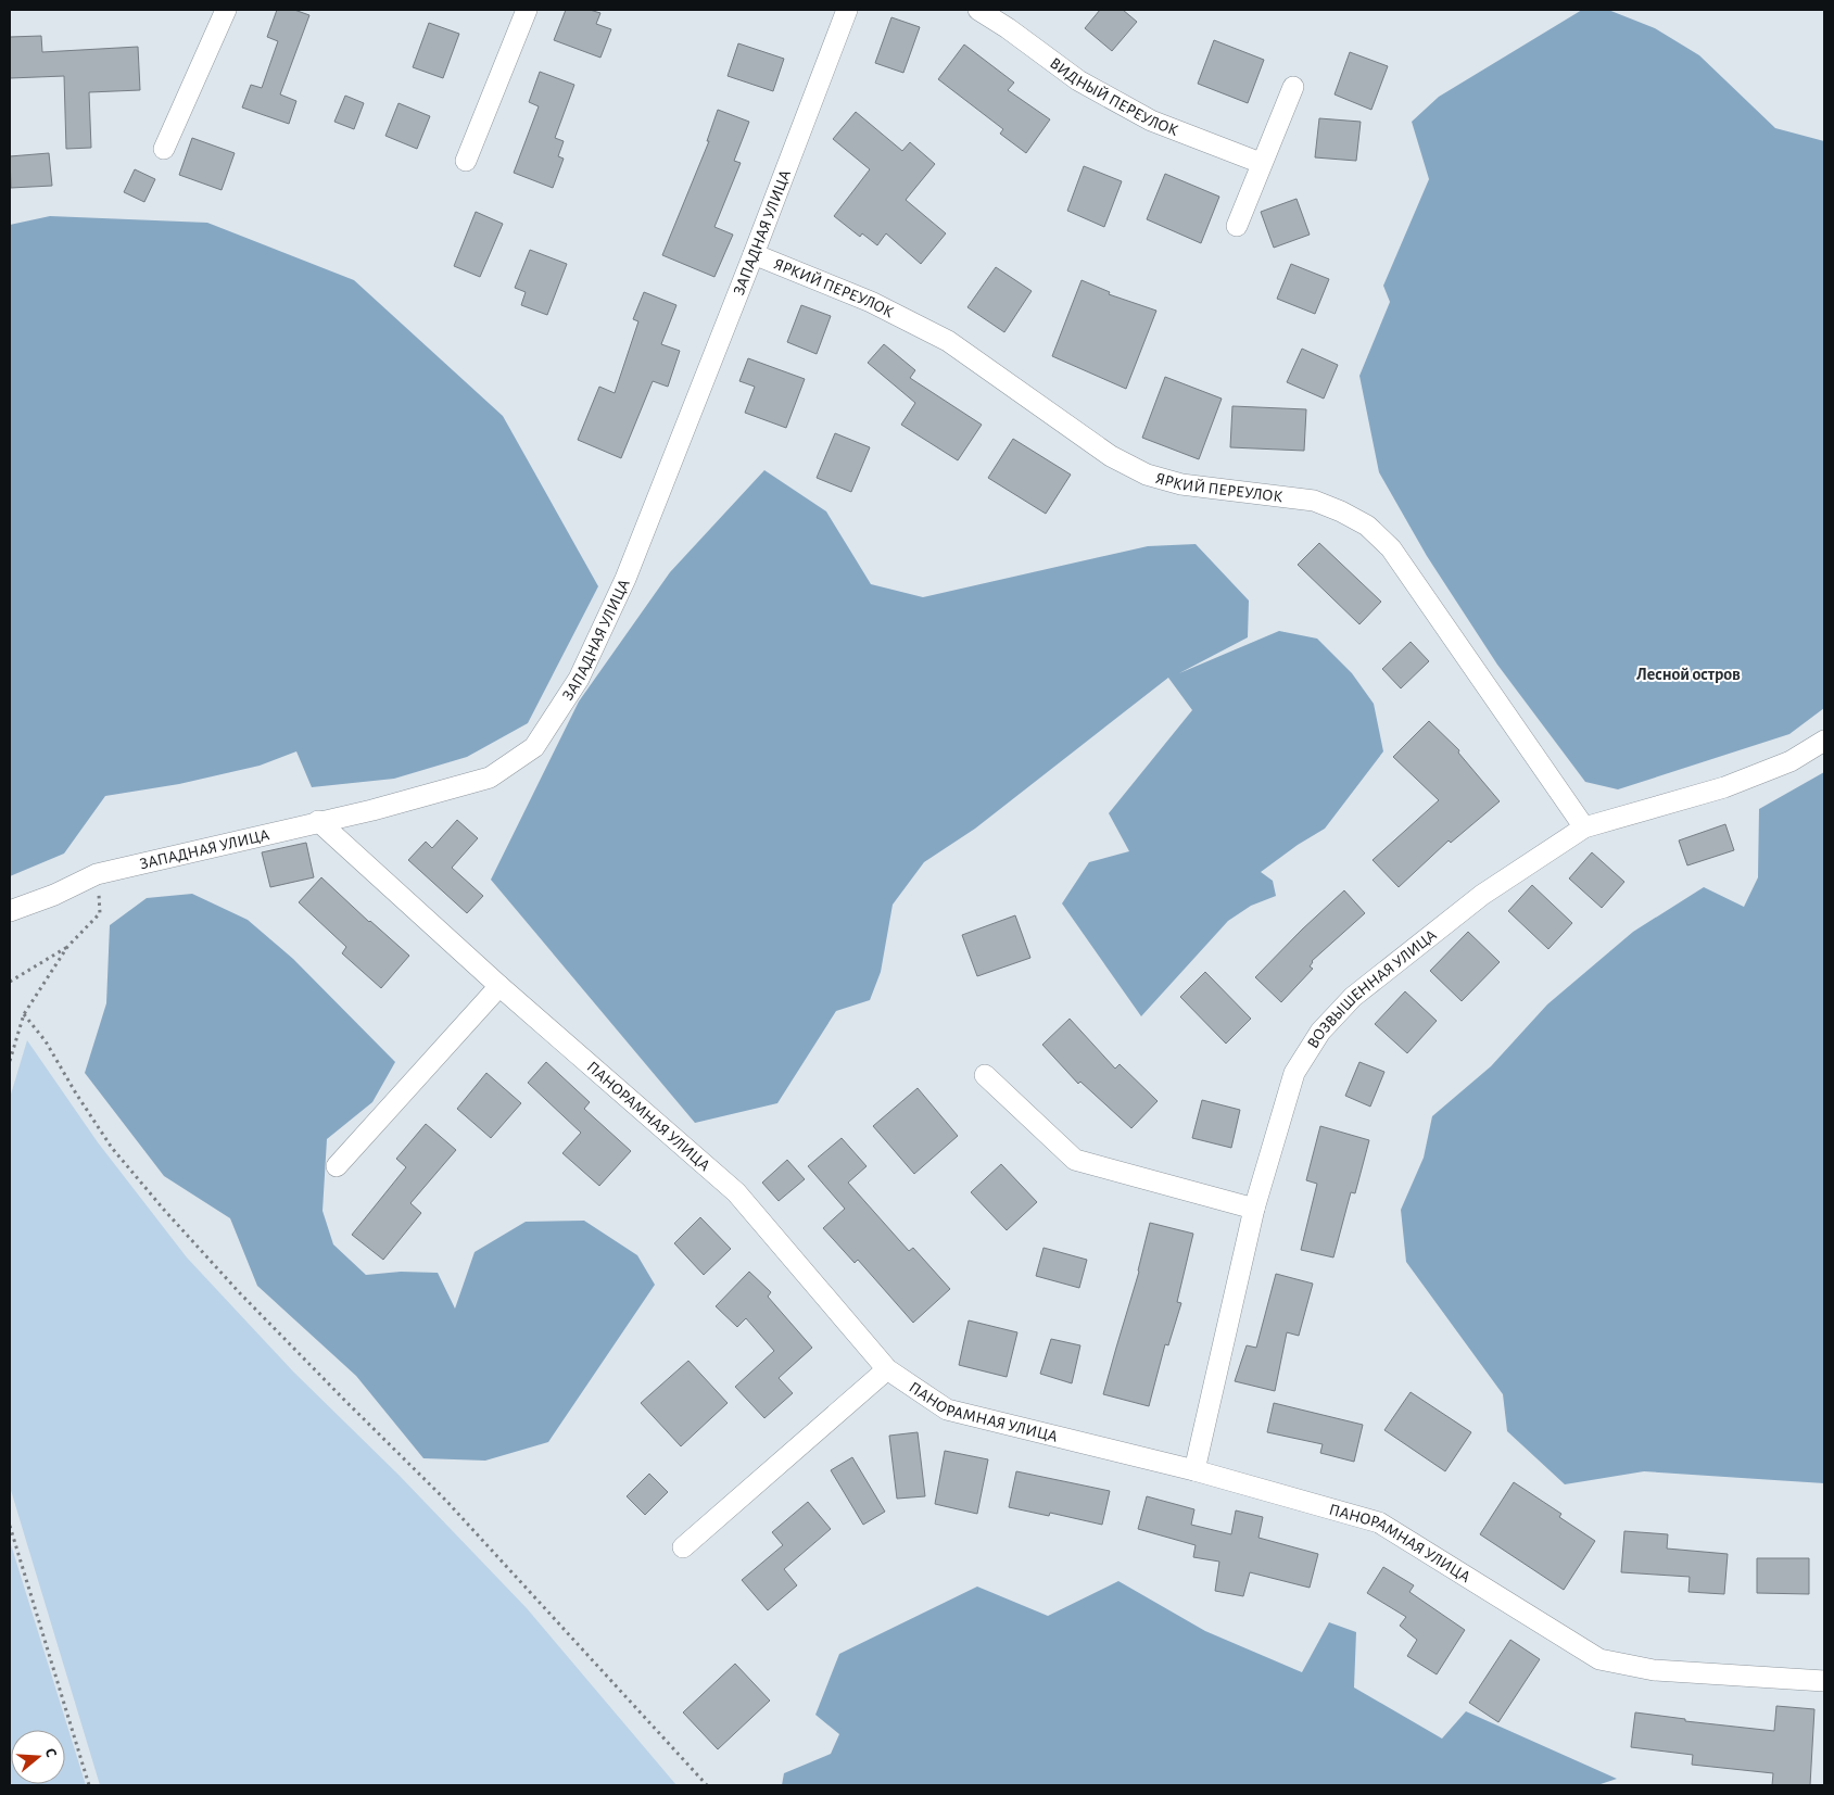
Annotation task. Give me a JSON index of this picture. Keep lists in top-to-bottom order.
{
  "streets": {
    "street": [
      "ВИДНЫЙ ПЕРЕУЛОК",
      "ЗАПАДНАЯ УЛИЦА",
      "ЯРКИЙ ПЕРЕУЛОК",
      "ВОЗВЫШЕННАЯ УЛИЦА",
      "ПАНОРАМНАЯ УЛИЦА"
    ]
  },
  "crossings": [
    ["ЗАПАДНАЯ УЛИЦА", "ЯРКИЙ ПЕРЕУЛОК"],
    ["ЗАПАДНАЯ УЛИЦА", "ПАНОРАМНАЯ УЛИЦА"],
    ["ЯРКИЙ ПЕРЕУЛОК", "ВОЗВЫШЕННАЯ УЛИЦА"],
    ["ВОЗВЫШЕННАЯ УЛИЦА", "ПАНОРАМНАЯ УЛИЦА"]
  ],
  "districts": ["Лесной остров"],
  "north": "right"
}
